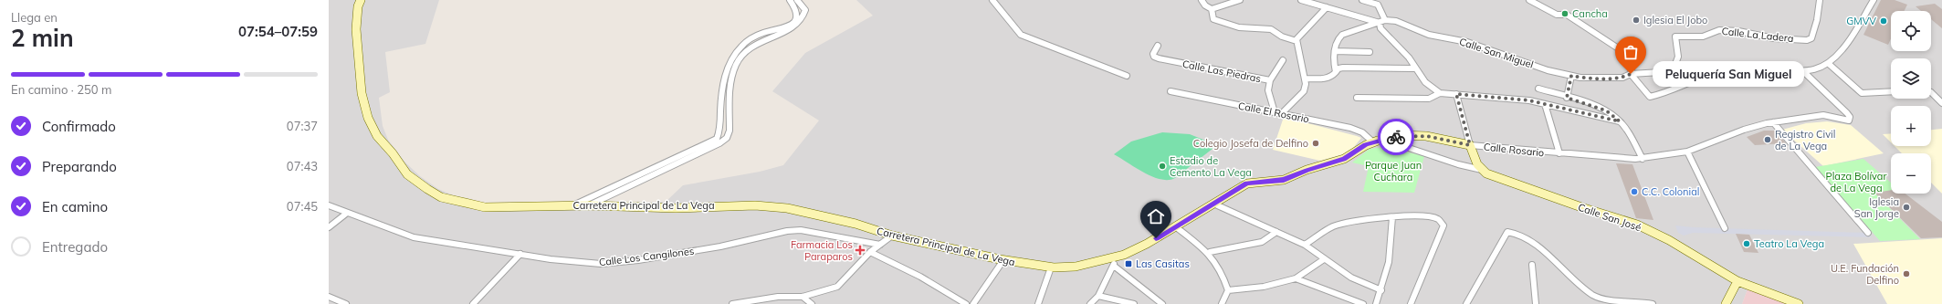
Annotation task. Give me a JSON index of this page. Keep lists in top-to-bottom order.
{
  "streets": {
    "street": [
      "Calle La Ladera",
      "Calle San Miguel",
      "Calle Las Piedras",
      "Calle El Rosario",
      "Calle Rosario",
      "Carretera Principal de La Vega",
      "Calle San José",
      "Calle Los Cangilones"
    ]
  },
  "crossings": [
    ["Calle La Ladera", "Calle San Miguel"],
    ["Calle Las Piedras", "Calle El Rosario"],
    ["Calle El Rosario", "Calle Rosario"],
    ["Calle Rosario", "Carretera Principal de La Vega"]
  ],
  "parks": ["Parque Juan Cuchara", "Plaza Bolívar de La Vega"],
  "places": {
    "other": [
      "Cancha",
      "Iglesia El Jobo",
      "GMVV",
      "Peluquería San Miguel",
      "Registro Civil de La Vega",
      "Colegio Josefa de Delfino",
      "Estadio de Cemento La Vega",
      "C.C. Colonial",
      "Iglesia San Jorge",
      "Teatro La Vega",
      "U.E. Fundación Delfino"
    ],
    "health": ["Farmacia Los Paraparos"],
    "transit": ["Las Casitas"]
  },
  "page": {
    "heading": ["2 min", "Llega en", "07:54–07:59"],
    "map_buttons": ["+", "−"],
    "bubble": "Peluquería San Miguel",
    "bar": "En camino · 250 m",
    "list": [
      ["Confirmado", "07:37"],
      ["Preparando", "07:43"],
      ["En camino", "07:45"],
      "Entregado"
    ]
  }
}
